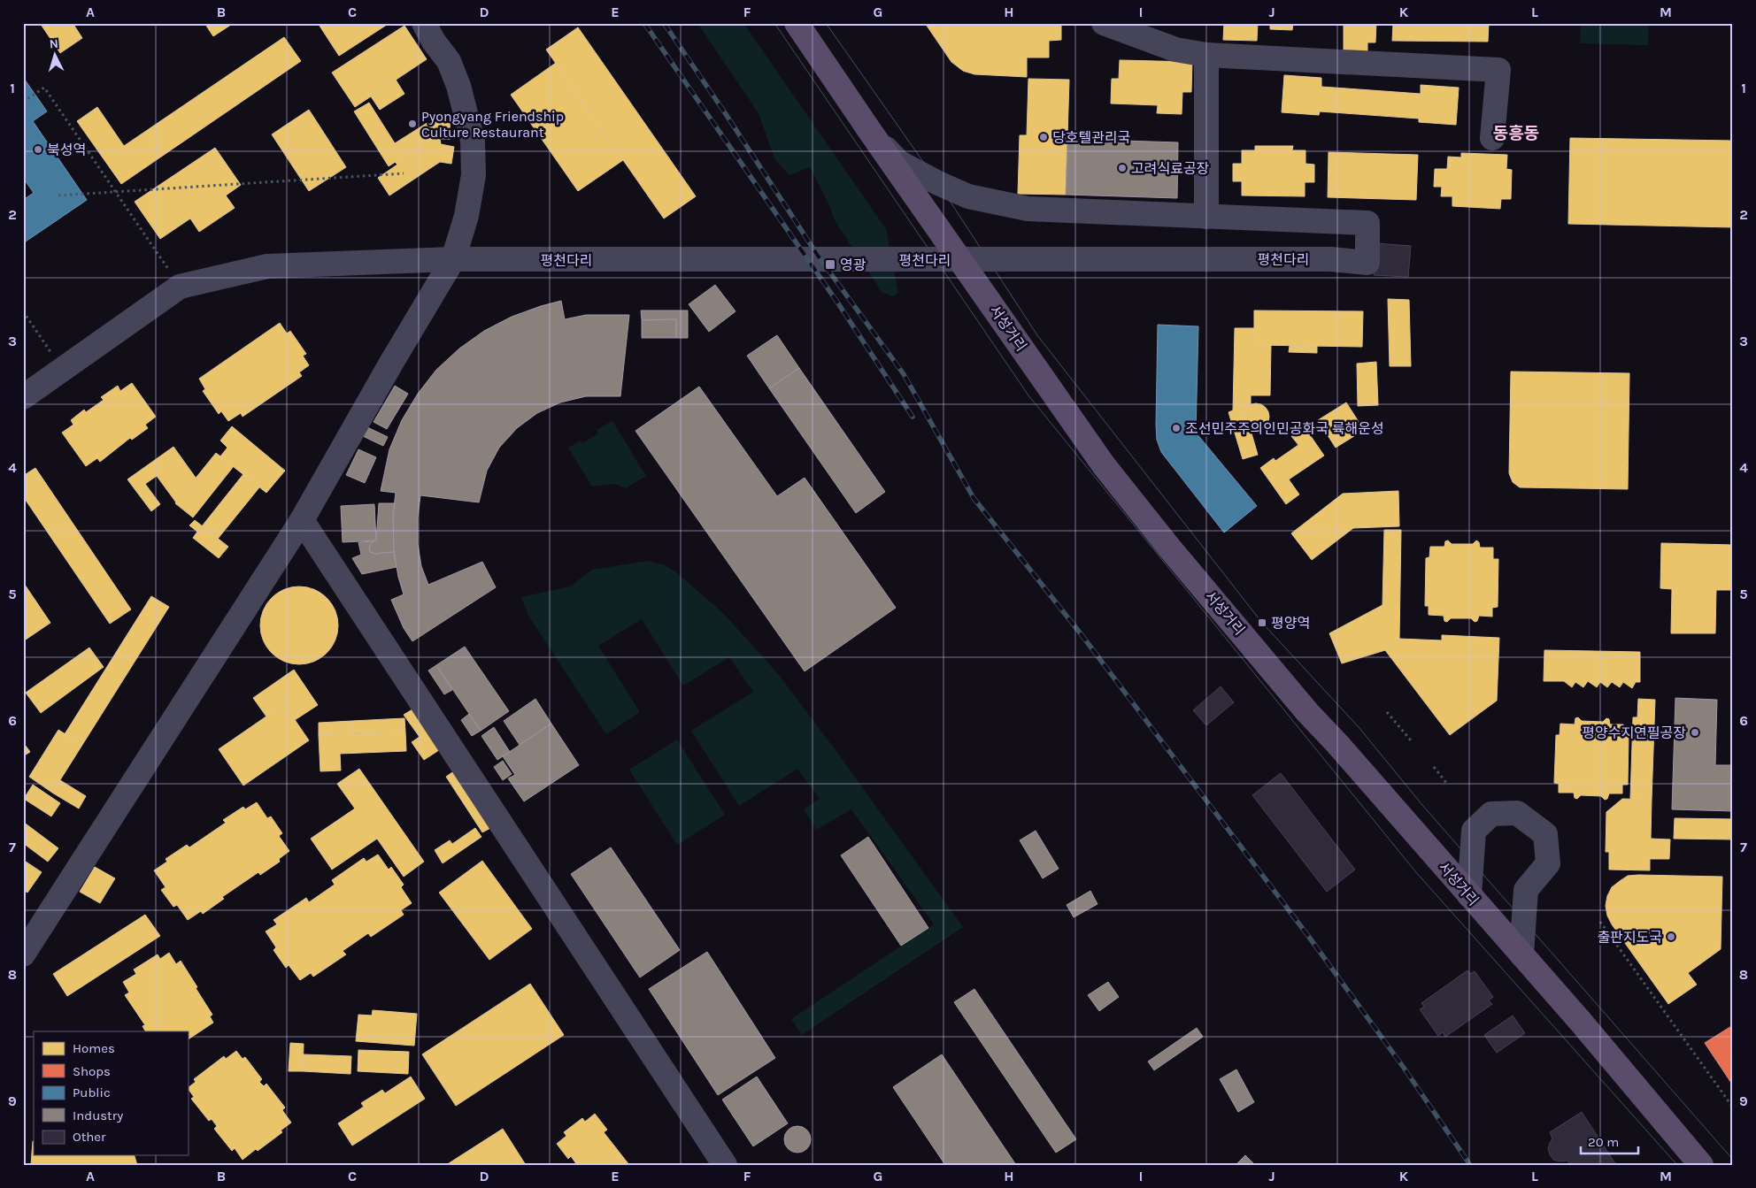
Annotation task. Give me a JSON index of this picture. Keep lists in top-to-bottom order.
{
  "streets": {
    "main road": ["서성거리"],
    "street": ["평천다리"]
  },
  "districts": ["동흥동"],
  "places": {
    "other": [
      "Pyongyang Friendship Culture Restaurant",
      "당호텔관리국",
      "북성역",
      "고려식료공장",
      "조선민주주의인민공화국 륙해운성",
      "평양수지연필공장",
      "출판지도국"
    ],
    "transit": ["영광", "평양역"]
  },
  "legend": [
    "Homes",
    "Shops",
    "Public",
    "Industry",
    "Other"
  ],
  "scale_bar": "20 m",
  "north": "top",
  "grid": {
    "columns": [
      "A",
      "B",
      "C",
      "D",
      "E",
      "F",
      "G",
      "H",
      "I",
      "J",
      "K",
      "L",
      "M"
    ],
    "rows": [
      "1",
      "2",
      "3",
      "4",
      "5",
      "6",
      "7",
      "8",
      "9"
    ]
  }
}
